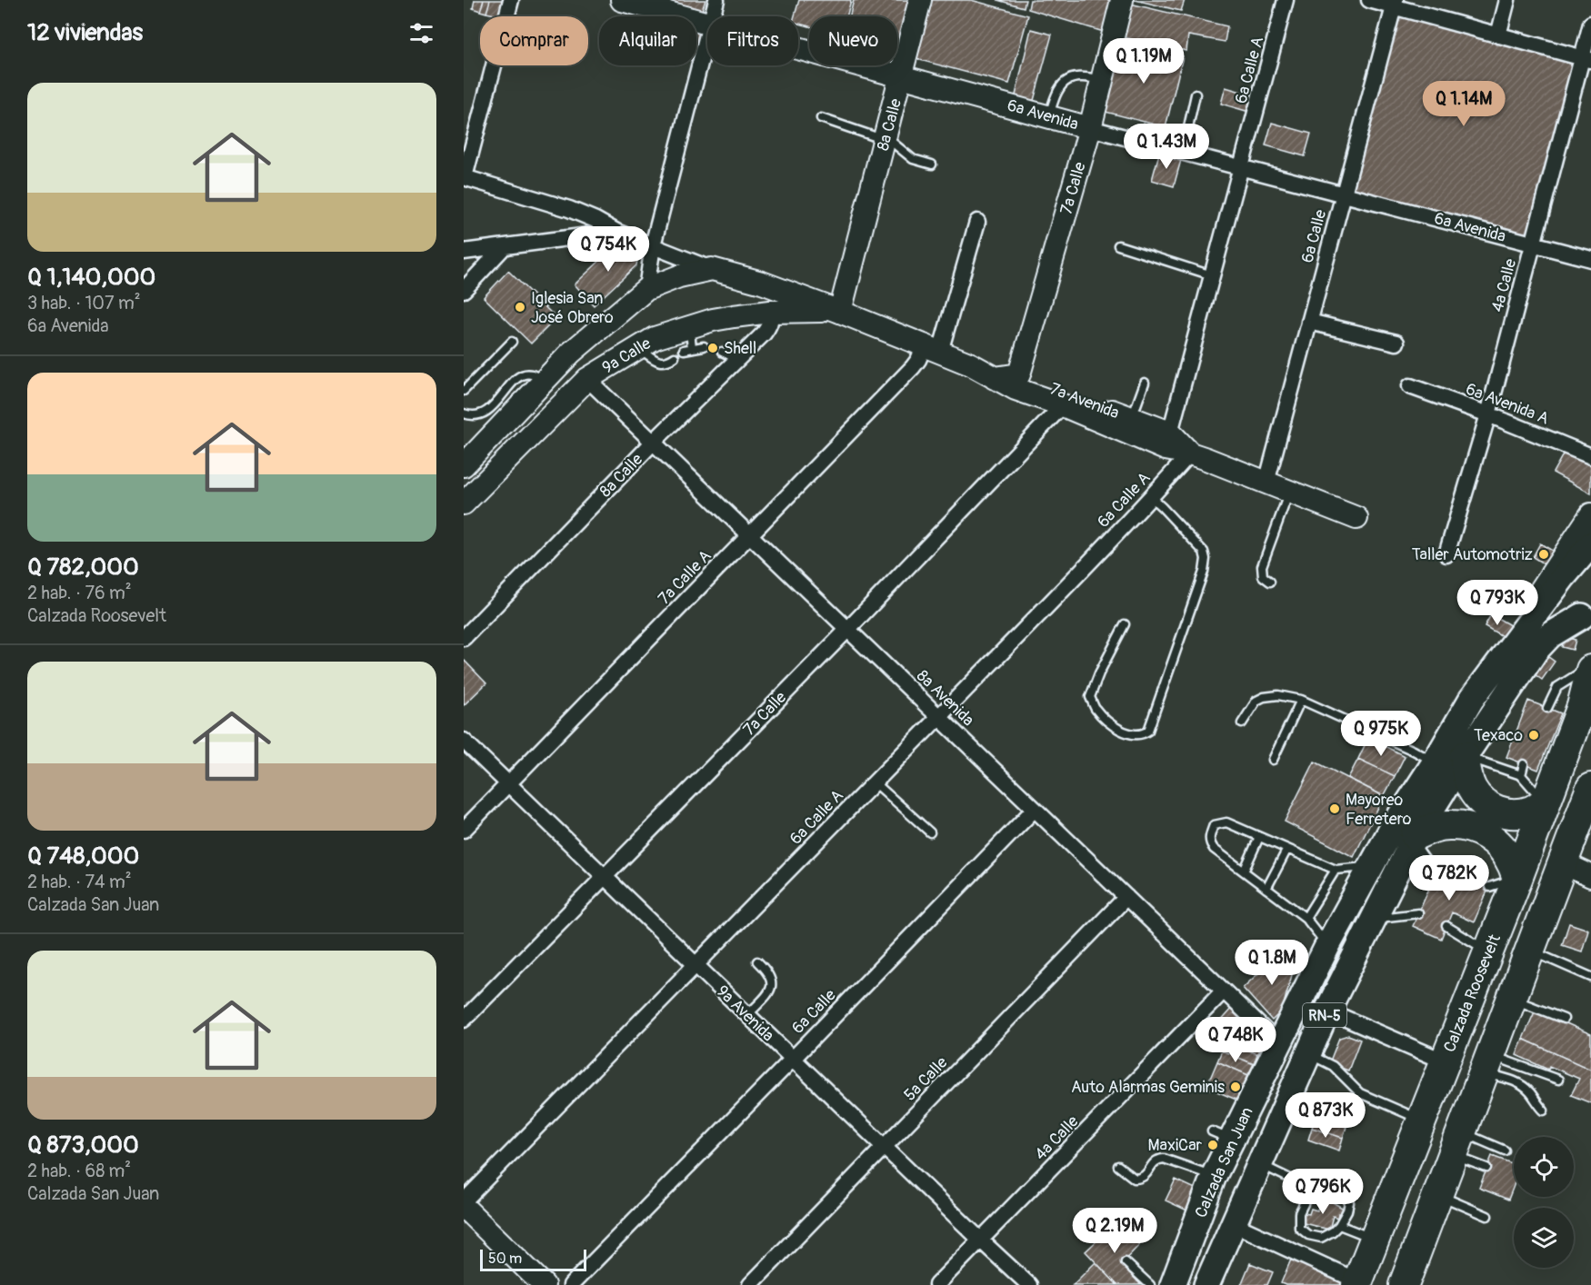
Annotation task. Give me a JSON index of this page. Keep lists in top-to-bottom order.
{
  "streets": {
    "highway": ["Calzada Roosevelt"],
    "main road": [
      "6a Avenida",
      "8a Calle",
      "7a Calle",
      "9a Calle",
      "7a Avenida",
      "RN-5",
      "Calzada San Juan"
    ],
    "street": [
      "6a Calle A",
      "6a Calle",
      "4a Calle",
      "6a Avenida A",
      "7a Calle A",
      "8a Avenida",
      "9a Avenida",
      "5a Calle"
    ]
  },
  "crossings": [
    ["6a Calle A", "6a Avenida"],
    ["6a Calle A", "7a Avenida"],
    ["6a Calle A", "8a Avenida"],
    ["6a Calle A", "9a Avenida"],
    ["6a Avenida", "8a Calle"],
    ["6a Avenida", "7a Calle"],
    ["6a Avenida", "6a Calle"],
    ["6a Avenida", "4a Calle"],
    ["8a Calle", "9a Calle"],
    ["8a Calle", "7a Avenida"],
    ["8a Calle", "8a Avenida"],
    ["7a Calle", "7a Avenida"],
    ["7a Calle", "8a Avenida"],
    ["7a Calle", "9a Avenida"],
    ["6a Calle", "7a Avenida"],
    ["6a Calle", "8a Avenida"],
    ["6a Calle", "9a Avenida"],
    ["4a Calle", "6a Avenida A"],
    ["4a Calle", "8a Avenida"],
    ["4a Calle", "9a Avenida"],
    ["9a Calle", "7a Avenida"],
    ["9a Calle", "8a Avenida"],
    ["7a Avenida", "7a Calle A"],
    ["7a Calle A", "8a Avenida"],
    ["7a Calle A", "9a Avenida"],
    ["8a Avenida", "5a Calle"],
    ["8a Avenida", "Calzada San Juan"],
    ["9a Avenida", "5a Calle"]
  ],
  "places": [
    "Iglesia San José Obrero",
    "Shell",
    "Taller Automotriz",
    "Texaco",
    "Mayoreo Ferretero",
    "Auto Alarmas Geminis",
    "MaxiCar"
  ],
  "scale_bar": "50 m",
  "page": {
    "heading": "12 viviendas",
    "chip": [
      "Comprar",
      "Alquilar",
      "Filtros",
      "Nuevo"
    ],
    "price": [
      "Q 1.19M",
      "Q 1.14M",
      "Q 1.43M",
      "Q 754K",
      "Q 793K",
      "Q 975K",
      "Q 782K",
      "Q 1.8M",
      "Q 748K",
      "Q 873K",
      "Q 796K",
      "Q 2.19M"
    ],
    "list": [
      {
        "name": "Q 1,140,000",
        "note": "3 hab. · 107 m² · 6a Avenida"
      },
      {
        "name": "Q 782,000",
        "note": "2 hab. · 76 m² · Calzada Roosevelt"
      },
      {
        "name": "Q 748,000",
        "note": "2 hab. · 74 m² · Calzada San Juan"
      },
      {
        "name": "Q 873,000",
        "note": "2 hab. · 68 m² · Calzada San Juan"
      }
    ],
    "scale": "50 m"
  }
}
